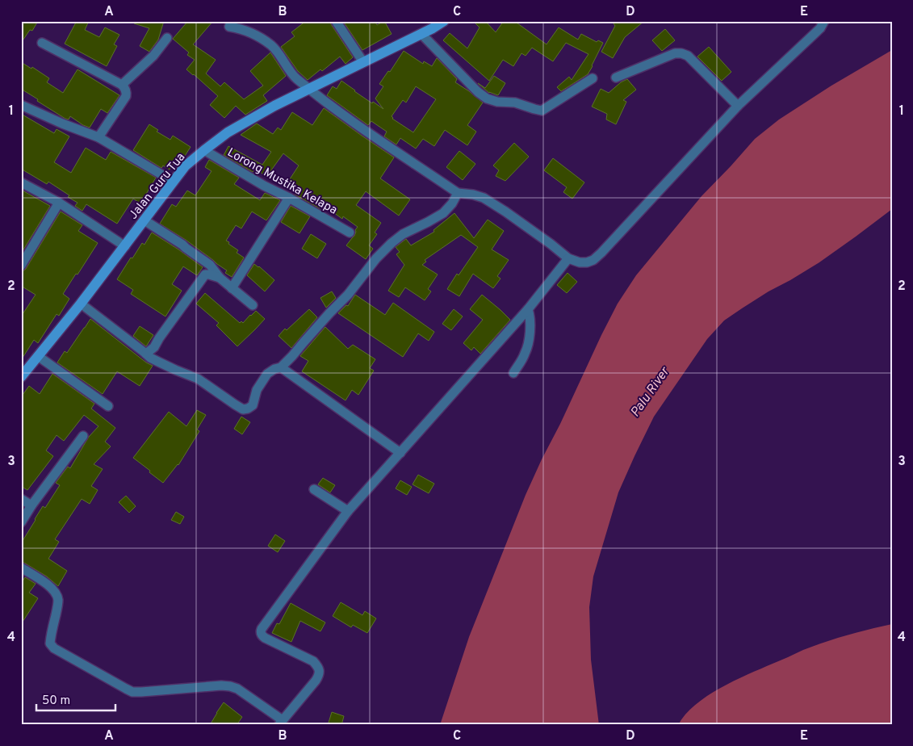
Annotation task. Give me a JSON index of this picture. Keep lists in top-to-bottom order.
{
  "streets": {
    "main road": ["Jalan Guru Tua"],
    "street": ["Lorong Mustika Kelapa"]
  },
  "crossings": [
    ["Lorong Mustika Kelapa", "Jalan Guru Tua"]
  ],
  "water": ["Palu River"],
  "scale_bar": "50 m",
  "grid": {
    "columns": [
      "A",
      "B",
      "C",
      "D",
      "E"
    ],
    "rows": [
      "1",
      "2",
      "3",
      "4"
    ]
  }
}
